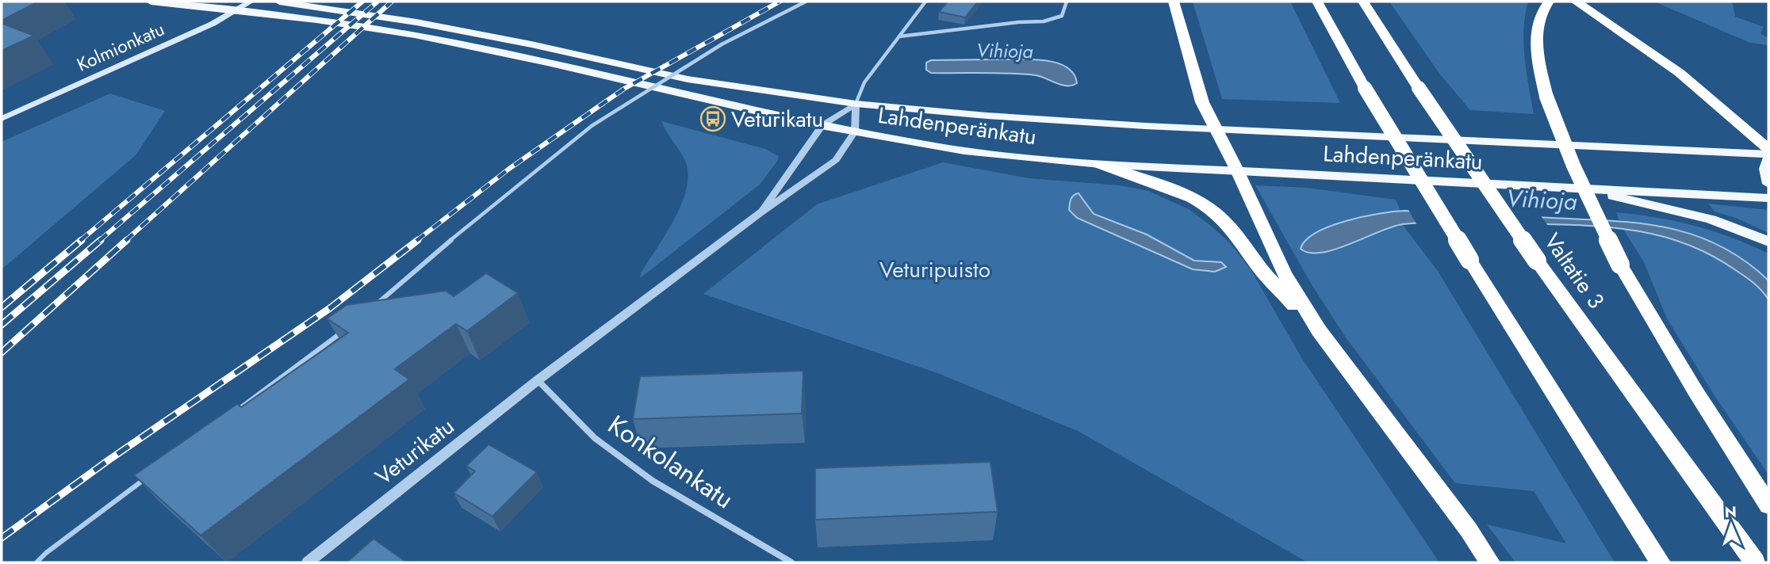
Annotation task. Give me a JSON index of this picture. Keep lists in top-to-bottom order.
{
  "streets": {
    "highway": ["Valtatie 3"],
    "main road": ["Kolmionkatu", "Lahdenperänkatu"],
    "street": ["Veturikatu", "Konkolankatu"]
  },
  "crossings": [
    ["Kolmionkatu", "Lahdenperänkatu"],
    ["Lahdenperänkatu", "Veturikatu"],
    ["Veturikatu", "Konkolankatu"]
  ],
  "water": ["Vihioja"],
  "parks": ["Veturipuisto"],
  "places": {
    "bus stop": ["Veturikatu"]
  },
  "north": "top"
}
